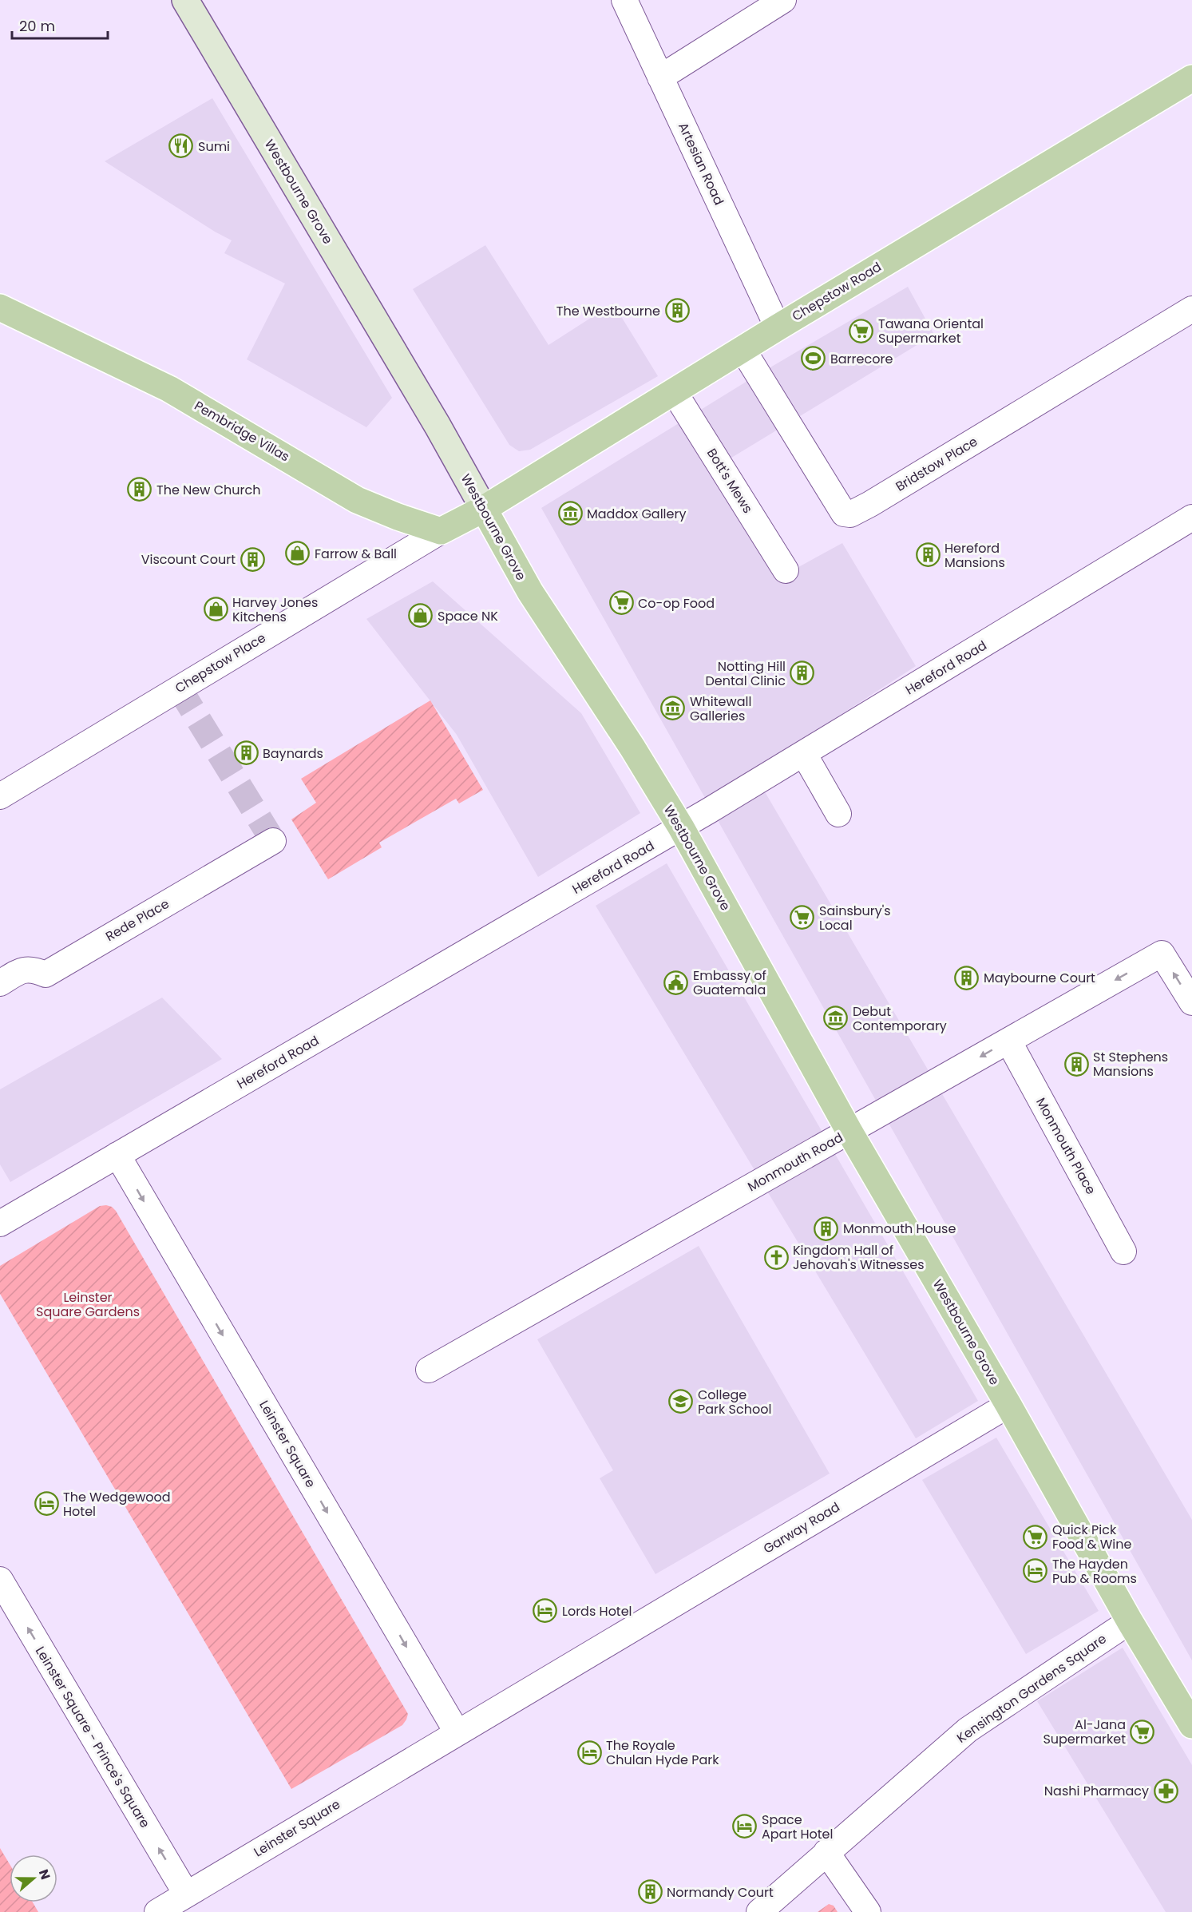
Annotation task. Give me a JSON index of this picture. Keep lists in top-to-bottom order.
{
  "streets": {
    "main road": ["Westbourne Grove", "Chepstow Road", "Pembridge Villas"],
    "street": [
      "Artesian Road",
      "Bridstow Place",
      "Bott's Mews",
      "Chepstow Place",
      "Hereford Road",
      "Rede Place",
      "Monmouth Place",
      "Monmouth Road",
      "Leinster Square",
      "Garway Road",
      "Kensington Gardens Square",
      "Leinster Square - Prince's Square"
    ]
  },
  "crossings": [
    ["Artesian Road", "Chepstow Road"],
    ["Westbourne Grove", "Chepstow Road"],
    ["Westbourne Grove", "Hereford Road"],
    ["Westbourne Grove", "Monmouth Road"],
    ["Westbourne Grove", "Garway Road"],
    ["Westbourne Grove", "Kensington Gardens Square"],
    ["Chepstow Road", "Bridstow Place"],
    ["Chepstow Road", "Bott's Mews"],
    ["Pembridge Villas", "Chepstow Place"],
    ["Hereford Road", "Leinster Square"],
    ["Monmouth Place", "Monmouth Road"],
    ["Leinster Square", "Garway Road"],
    ["Leinster Square", "Leinster Square - Prince's Square"]
  ],
  "one_way": ["Monmouth Road", "Leinster Square", "Leinster Square - Prince's Square"],
  "parks": ["Leinster Square Gardens"],
  "places": {
    "restaurant": ["Sumi"],
    "building": [
      "The Westbourne",
      "The New Church",
      "Hereford Mansions",
      "Viscount Court",
      "Notting Hill Dental Clinic",
      "Baynards",
      "Maybourne Court",
      "St Stephens Mansions",
      "Monmouth House",
      "Normandy Court"
    ],
    "supermarket": [
      "Tawana Oriental Supermarket",
      "Co-op Food",
      "Sainsbury's Local",
      "Quick Pick Food & Wine",
      "Al-Jana Supermarket"
    ],
    "sports": ["Barrecore"],
    "museum": ["Maddox Gallery", "Whitewall Galleries", "Debut Contemporary"],
    "shop": ["Farrow & Ball", "Harvey Jones Kitchens", "Space NK"],
    "public building": ["Embassy of Guatemala"],
    "church": ["Kingdom Hall of Jehovah's Witnesses"],
    "school or university": ["College Park School"],
    "hotel": [
      "The Wedgewood Hotel",
      "The Hayden Pub & Rooms",
      "Lords Hotel",
      "The Royale Chulan Hyde Park",
      "Space Apart Hotel"
    ],
    "pharmacy": ["Nashi Pharmacy"]
  },
  "scale_bar": "20 m",
  "north": "right"
}
